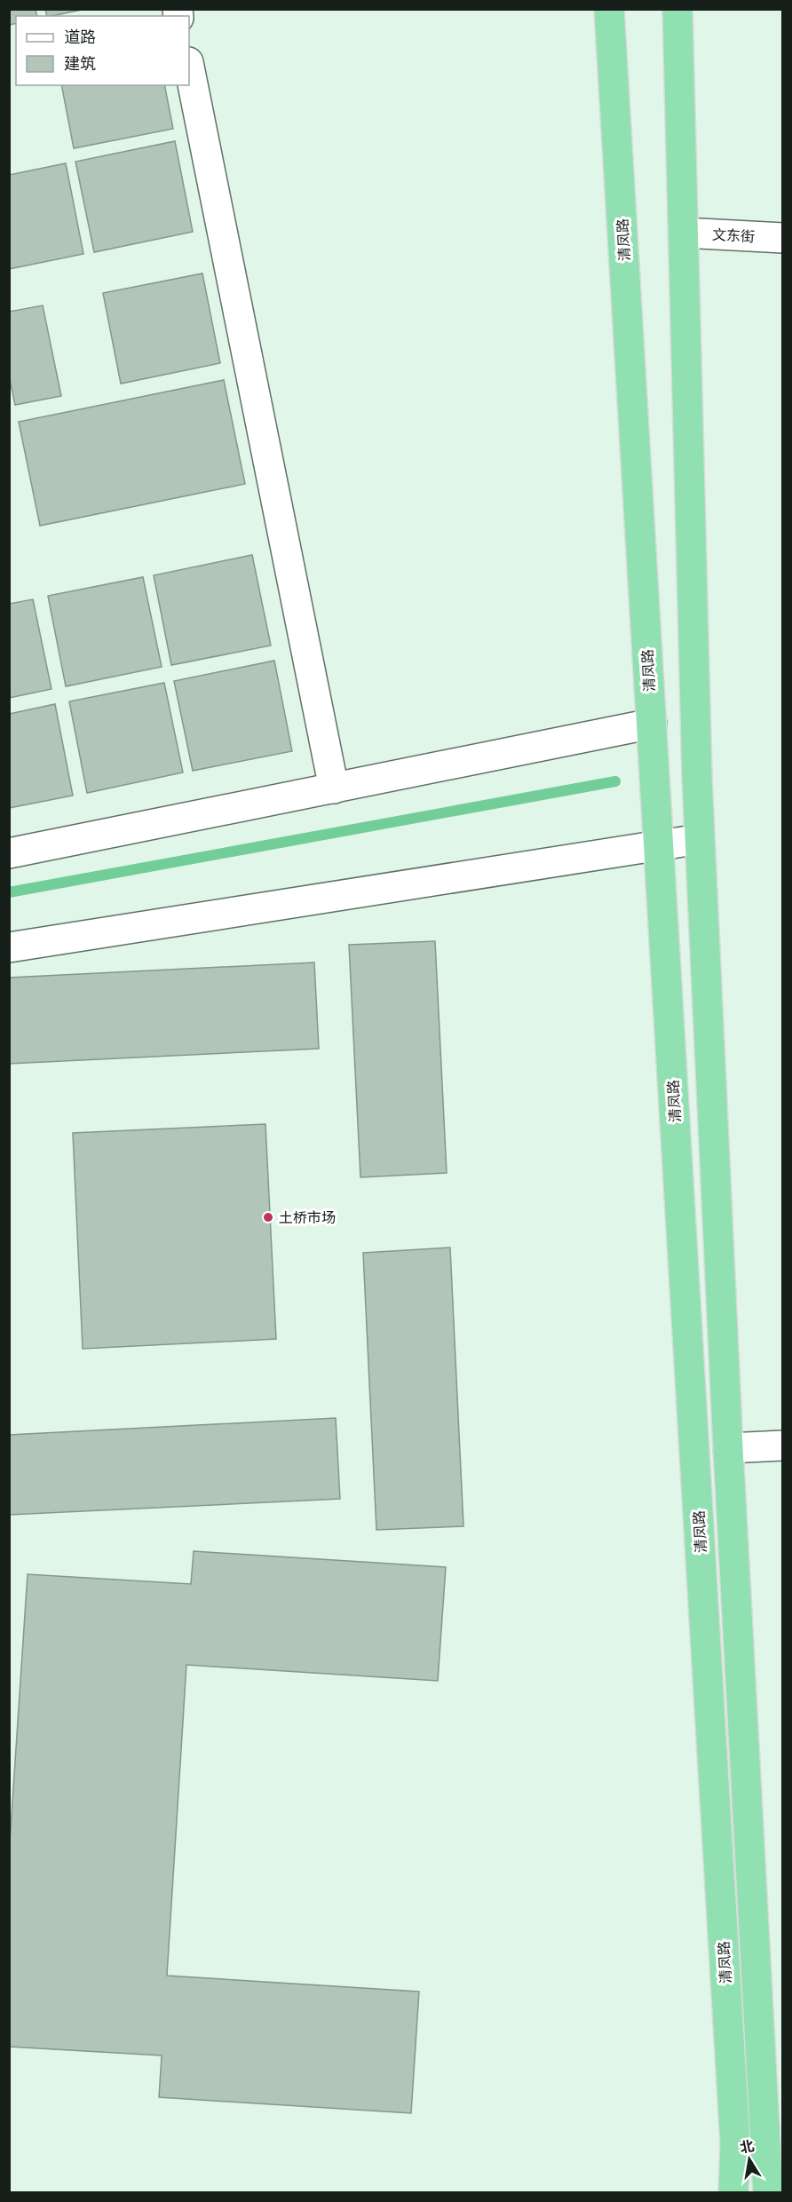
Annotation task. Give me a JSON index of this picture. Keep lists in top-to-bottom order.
{
  "streets": {
    "highway": ["清凤路"],
    "street": ["文东街"]
  },
  "places": ["土桥市场"],
  "legend": ["道路", "建筑"],
  "north": "top"
}
